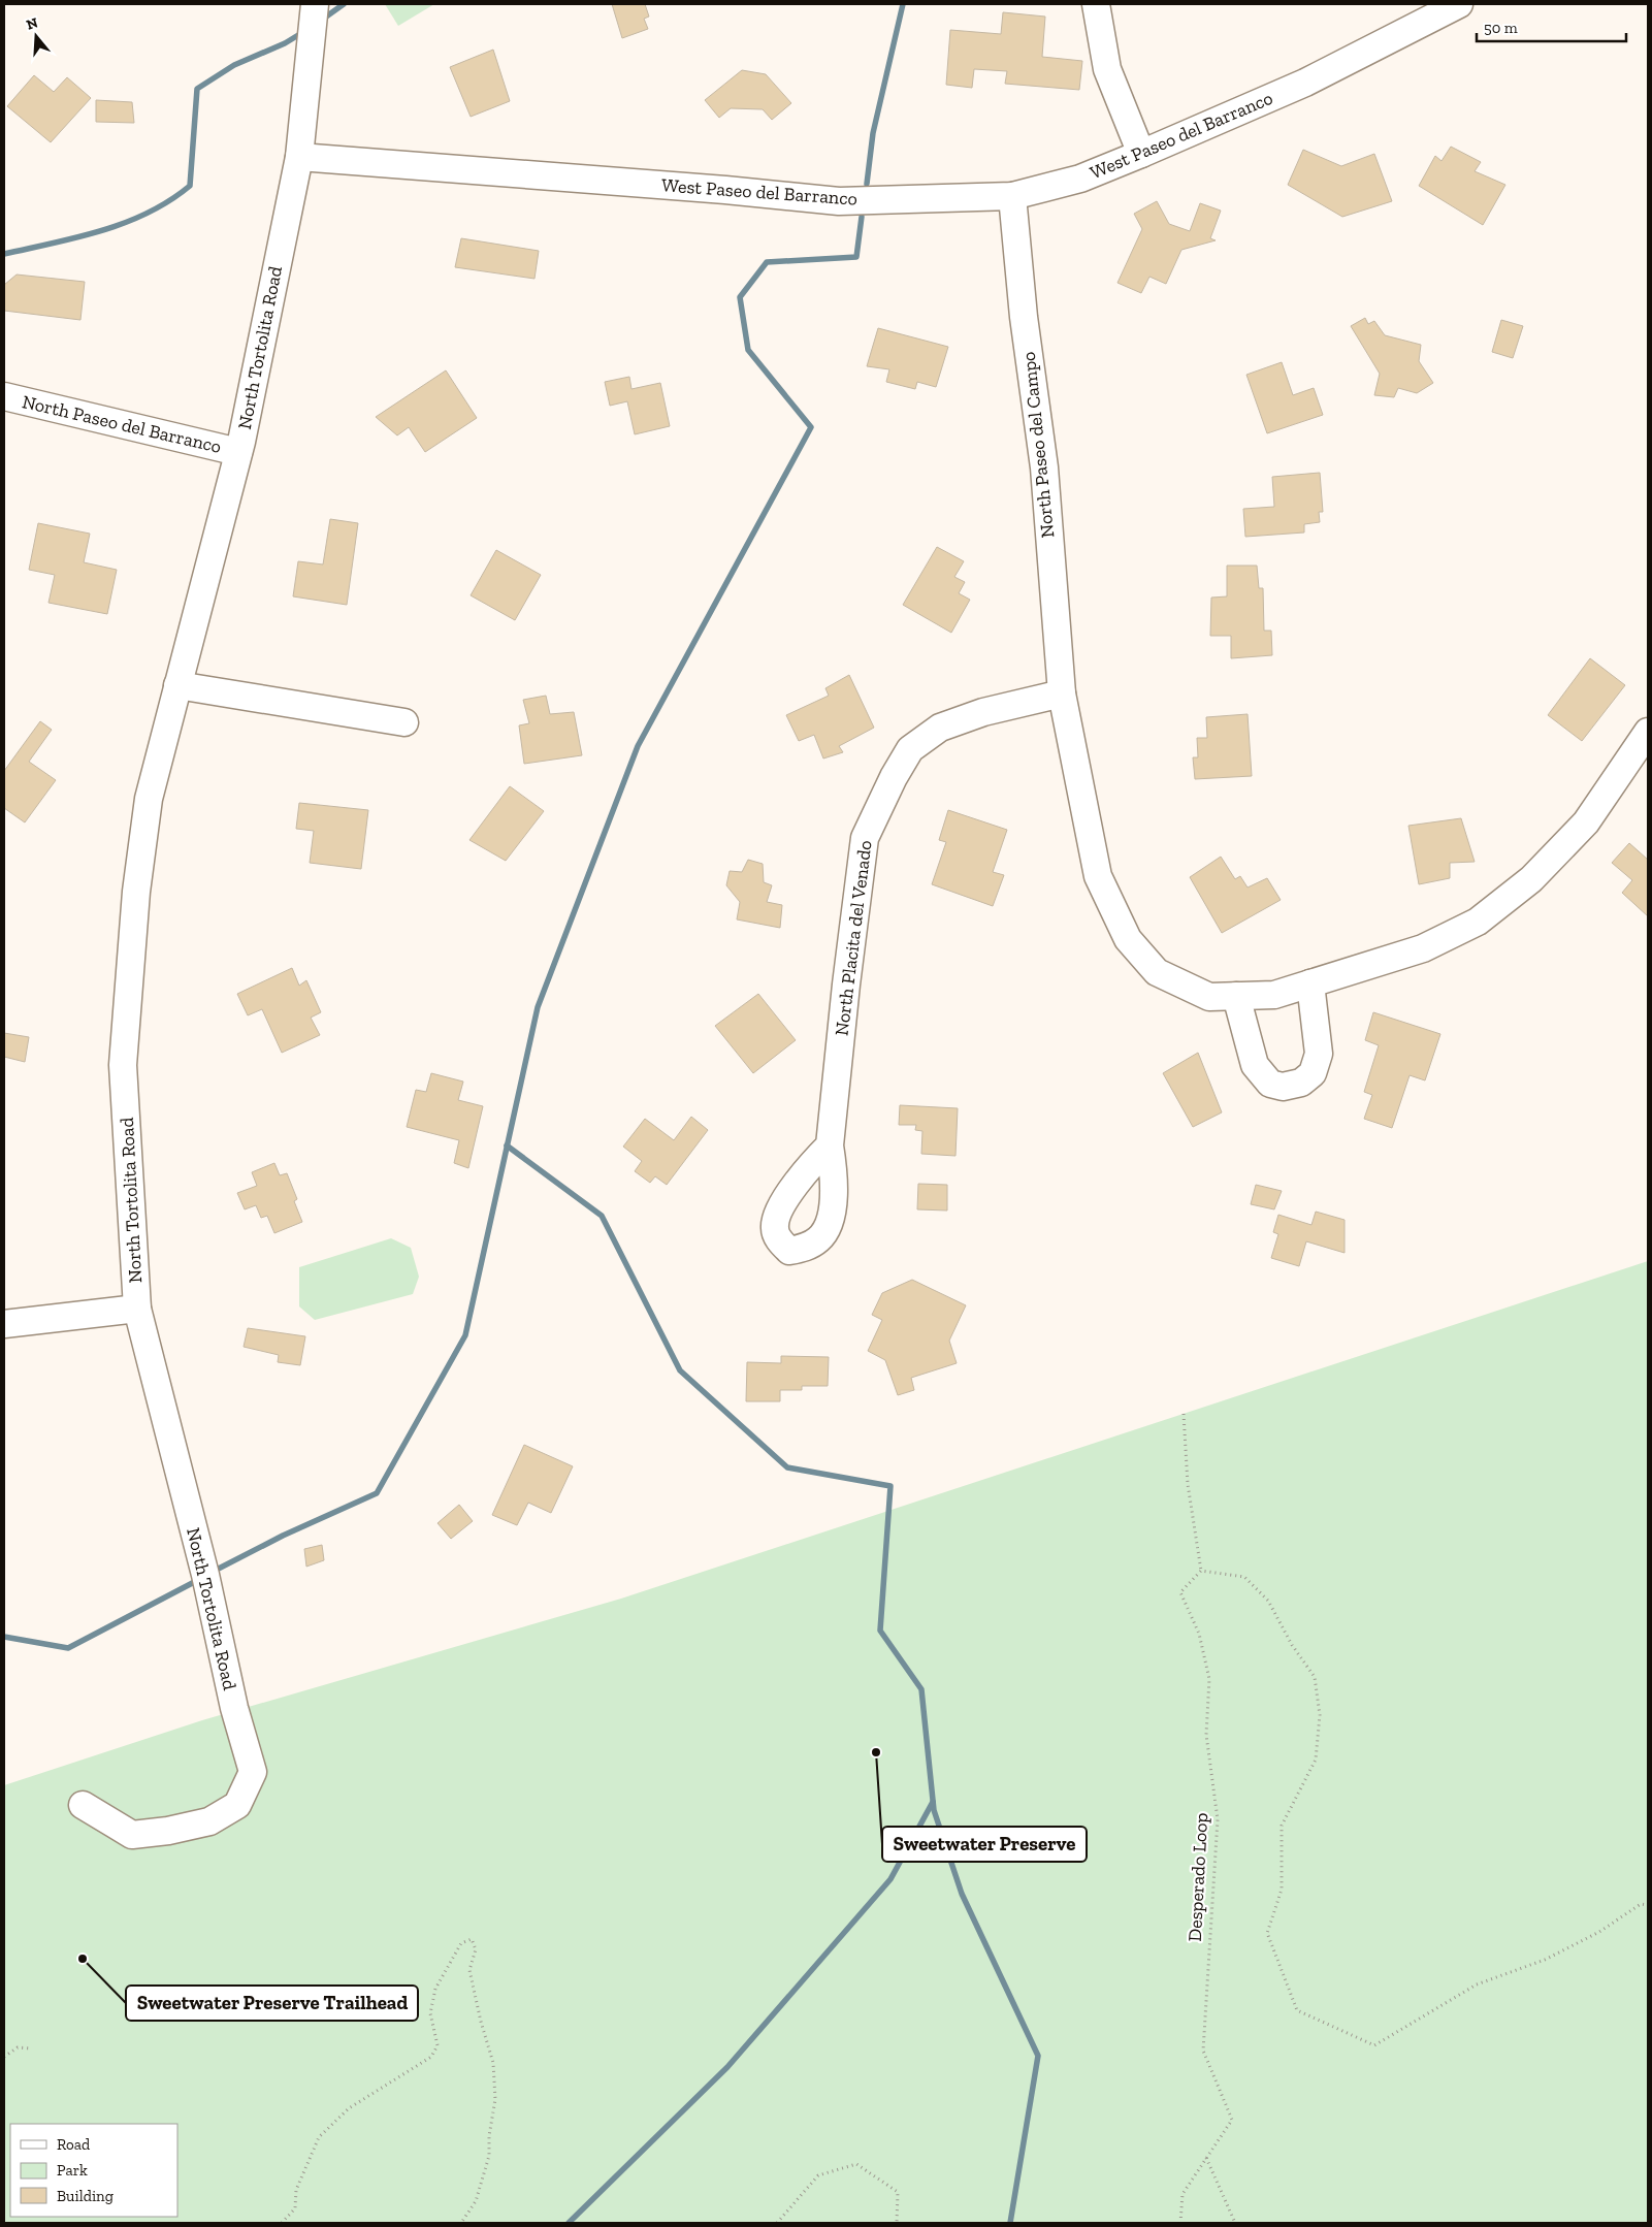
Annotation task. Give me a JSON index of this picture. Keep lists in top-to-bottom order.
{
  "streets": {
    "street": [
      "West Paseo del Barranco",
      "North Tortolita Road",
      "North Paseo del Barranco",
      "North Paseo del Campo",
      "North Placita del Venado"
    ],
    "path": ["Desperado Loop"]
  },
  "crossings": [
    ["West Paseo del Barranco", "North Tortolita Road"],
    ["West Paseo del Barranco", "North Paseo del Campo"],
    ["North Tortolita Road", "North Paseo del Barranco"],
    ["North Paseo del Campo", "North Placita del Venado"]
  ],
  "places": ["Sweetwater Preserve", "Sweetwater Preserve Trailhead"],
  "legend": ["Road", "Park", "Building"],
  "scale_bar": "50 m",
  "north": "top"
}
